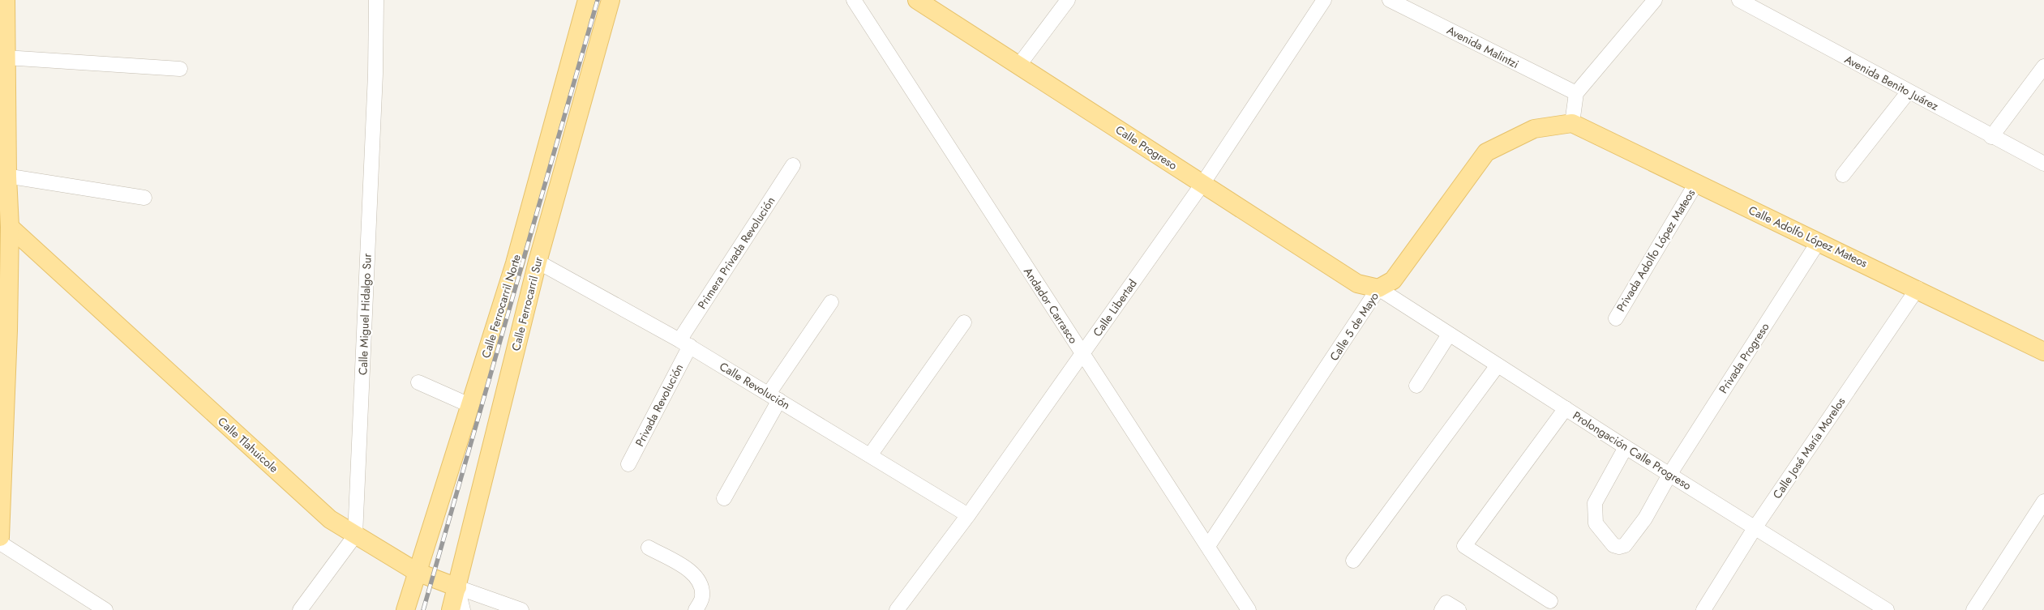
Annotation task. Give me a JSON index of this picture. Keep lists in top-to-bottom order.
{
  "streets": {
    "main road": [
      "Calle Progreso",
      "Calle Adolfo López Mateos",
      "Calle Ferrocarril Sur",
      "Calle Ferrocarril Norte",
      "Calle 5 de Mayo",
      "Calle Tlahuicole"
    ],
    "street": [
      "Avenida Malintzi",
      "Avenida Benito Juárez",
      "Privada Adolfo López Mateos",
      "Primera Privada Revolución",
      "Andador Carrasco",
      "Calle Libertad",
      "Calle Miguel Hidalgo Sur",
      "Privada Progreso",
      "Calle Revolución",
      "Privada Revolución",
      "Calle José María Morelos",
      "Prolongación Calle Progreso"
    ]
  },
  "crossings": [
    ["Calle Progreso", "Calle Libertad"],
    ["Calle Progreso", "Calle 5 de Mayo"],
    ["Calle Progreso", "Prolongación Calle Progreso"],
    ["Calle Adolfo López Mateos", "Privada Adolfo López Mateos"],
    ["Calle Adolfo López Mateos", "Calle 5 de Mayo"],
    ["Calle Adolfo López Mateos", "Privada Progreso"],
    ["Calle Adolfo López Mateos", "Calle José María Morelos"],
    ["Primera Privada Revolución", "Calle Revolución"],
    ["Primera Privada Revolución", "Privada Revolución"],
    ["Calle Ferrocarril Sur", "Calle Revolución"],
    ["Calle Ferrocarril Sur", "Calle Tlahuicole"],
    ["Andador Carrasco", "Calle Libertad"],
    ["Andador Carrasco", "Calle 5 de Mayo"],
    ["Calle Ferrocarril Norte", "Calle Tlahuicole"],
    ["Calle Libertad", "Calle Revolución"],
    ["Calle Miguel Hidalgo Sur", "Calle Tlahuicole"],
    ["Calle 5 de Mayo", "Prolongación Calle Progreso"],
    ["Privada Progreso", "Prolongación Calle Progreso"],
    ["Calle Revolución", "Privada Revolución"],
    ["Calle José María Morelos", "Prolongación Calle Progreso"]
  ]
}
